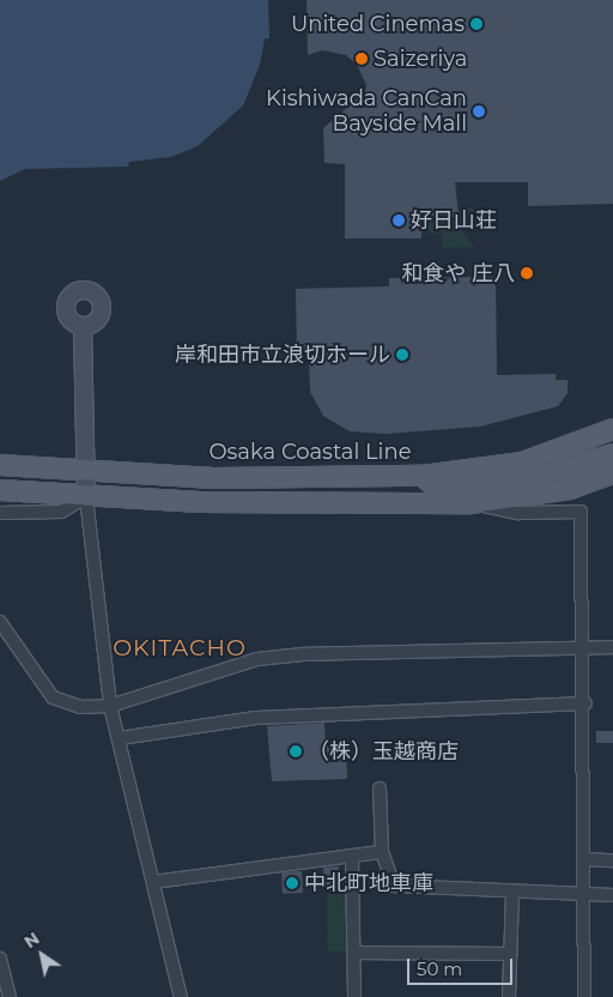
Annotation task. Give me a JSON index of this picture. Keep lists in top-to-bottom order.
{
  "streets": {
    "main road": ["Osaka Coastal Line"]
  },
  "districts": ["OKITACHO"],
  "places": [
    "United Cinemas",
    "Saizeriya",
    "Kishiwada CanCan Bayside Mall",
    "好日山荘",
    "和食や 庄八",
    "岸和田市立浪切ホール",
    "（株）玉越商店",
    "中北町地車庫"
  ],
  "scale_bar": "50 m",
  "north": "top left"
}
